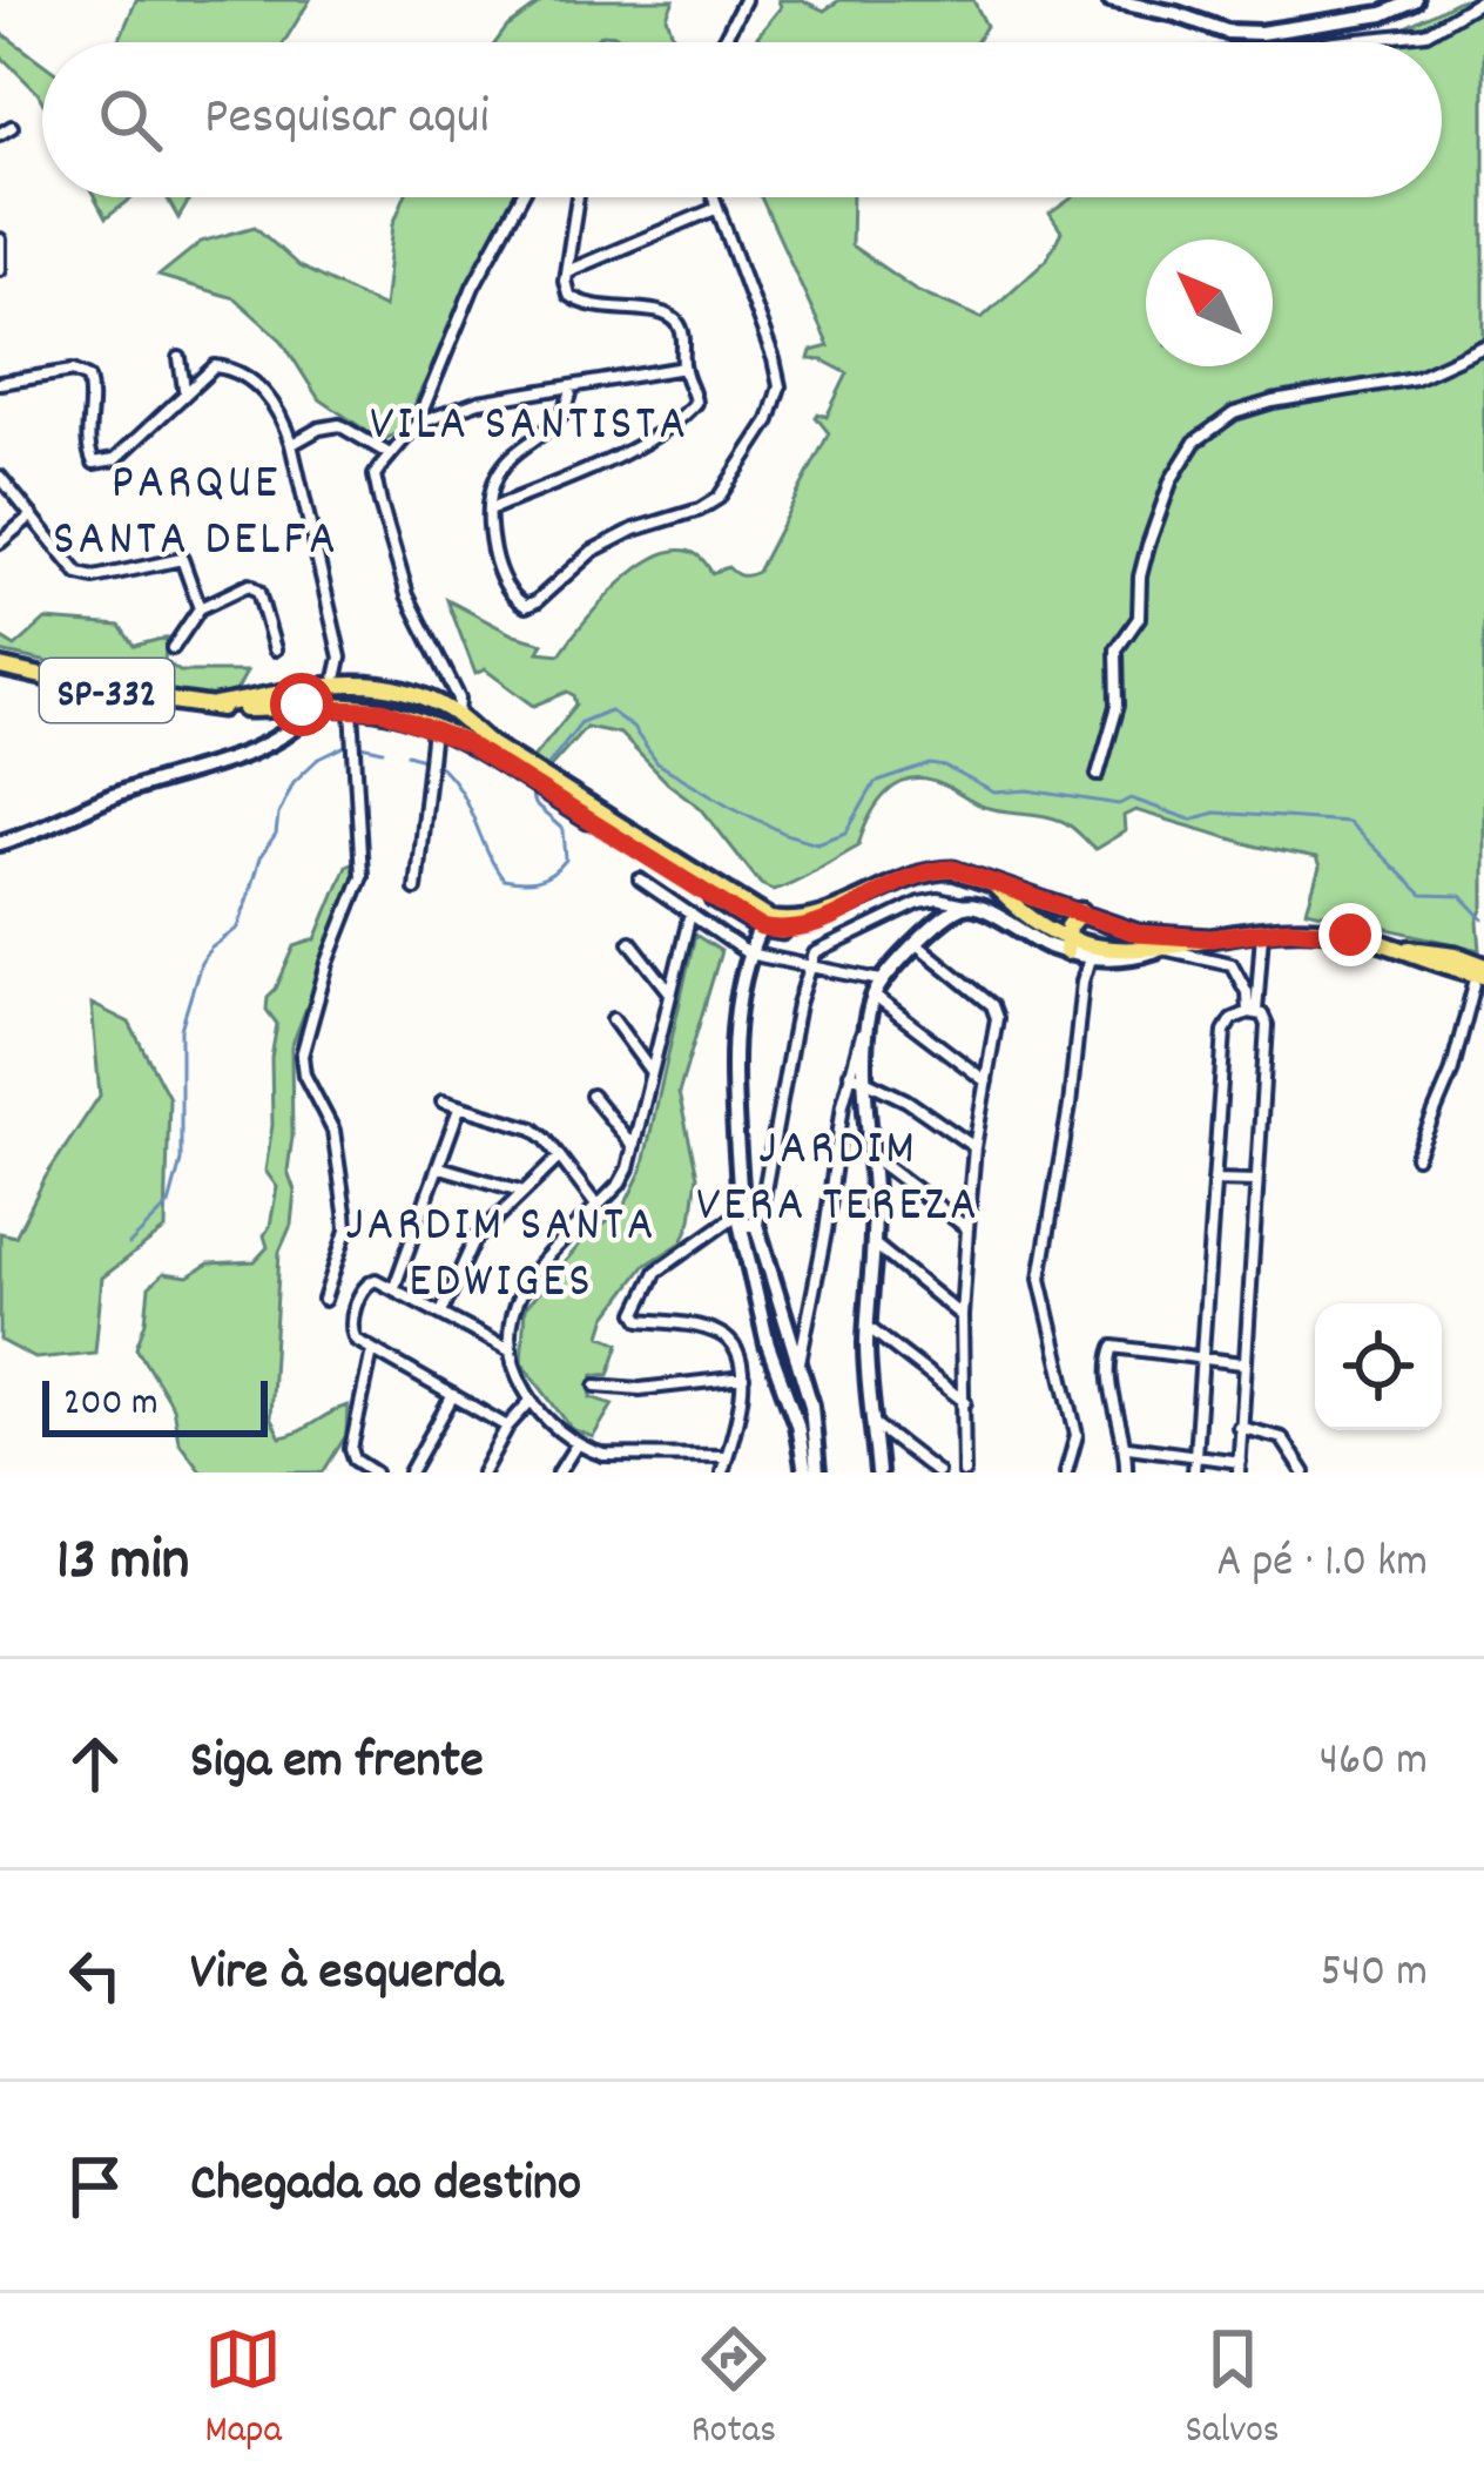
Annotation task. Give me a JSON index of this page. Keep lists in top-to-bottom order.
{
  "streets": {
    "main road": ["SP-332"]
  },
  "districts": [
    "VILA SANTISTA",
    "PARQUE SANTA DELFA",
    "JARDIM VERA TEREZA",
    "JARDIM SANTA EDWIGES"
  ],
  "scale_bar": "200 m",
  "north": "top left",
  "page": {
    "search": "Pesquisar aqui",
    "scale": "200 m",
    "heading": ["13 min", "A pé · 1.0 km"],
    "list": [
      ["Siga em frente", "460 m"],
      ["Vire à esquerda", "540 m"],
      "Chegada ao destino"
    ],
    "nav": ["Mapa", "Rotas", "Salvos"]
  }
}
